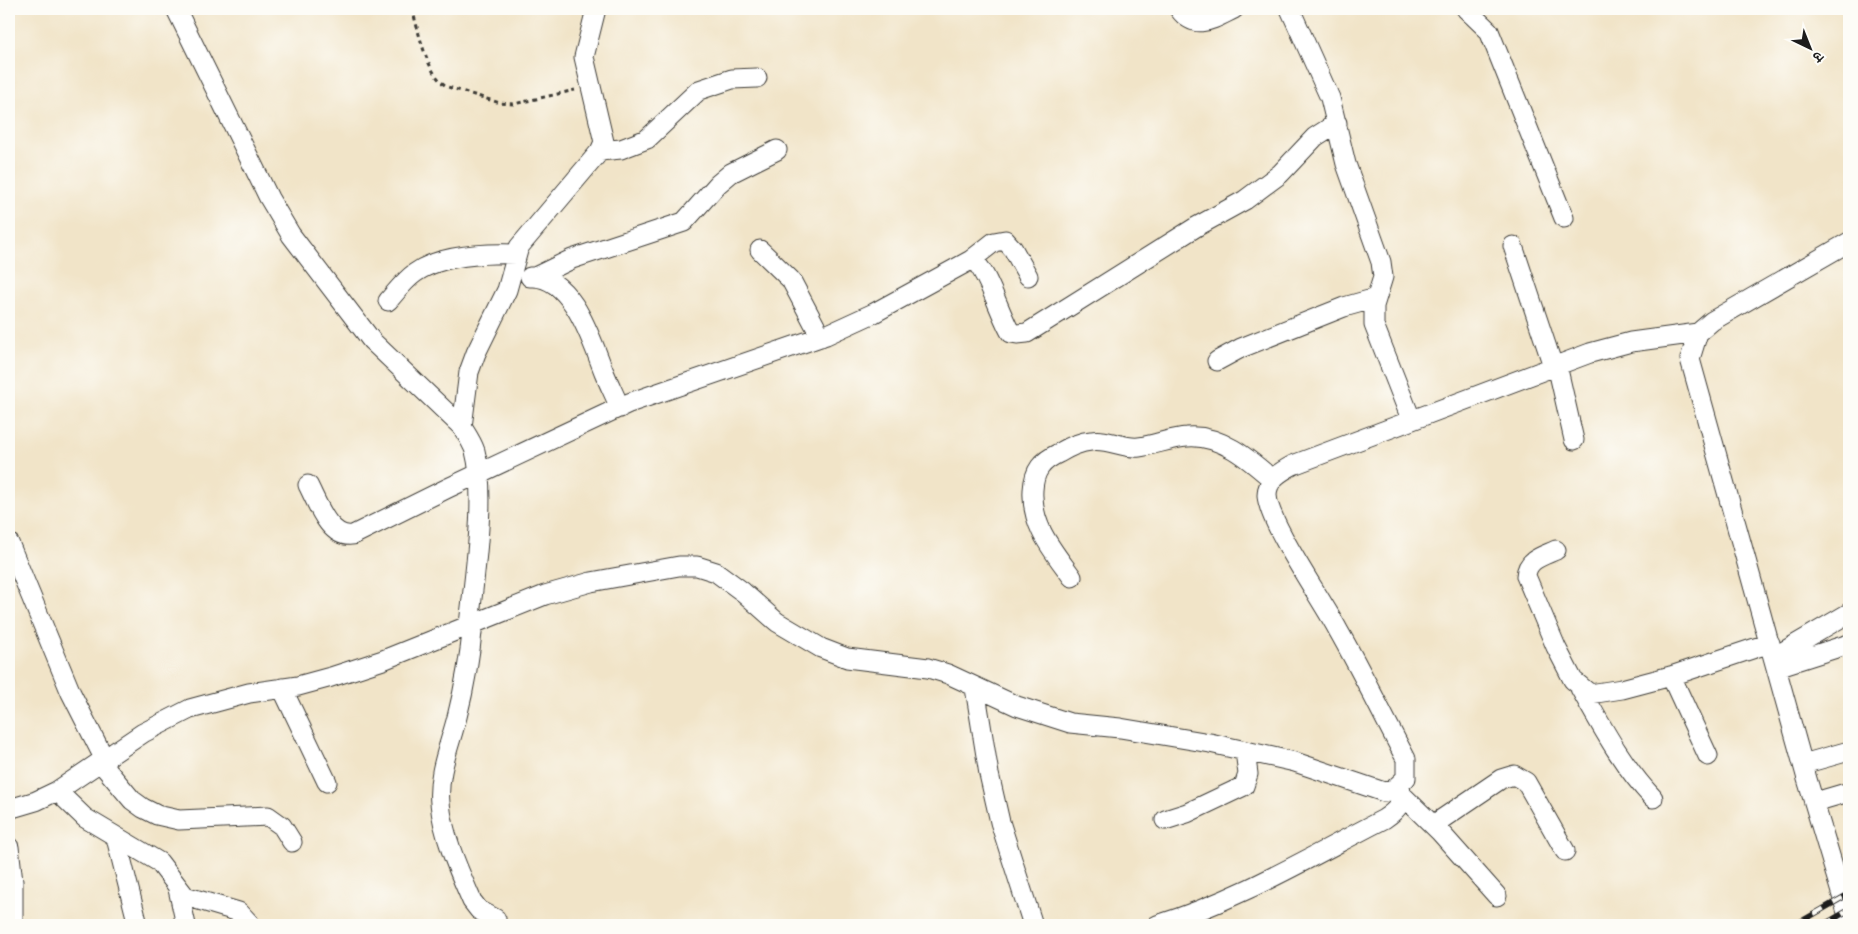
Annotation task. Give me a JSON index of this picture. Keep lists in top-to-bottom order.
{
  "north": "bottom right"
}
